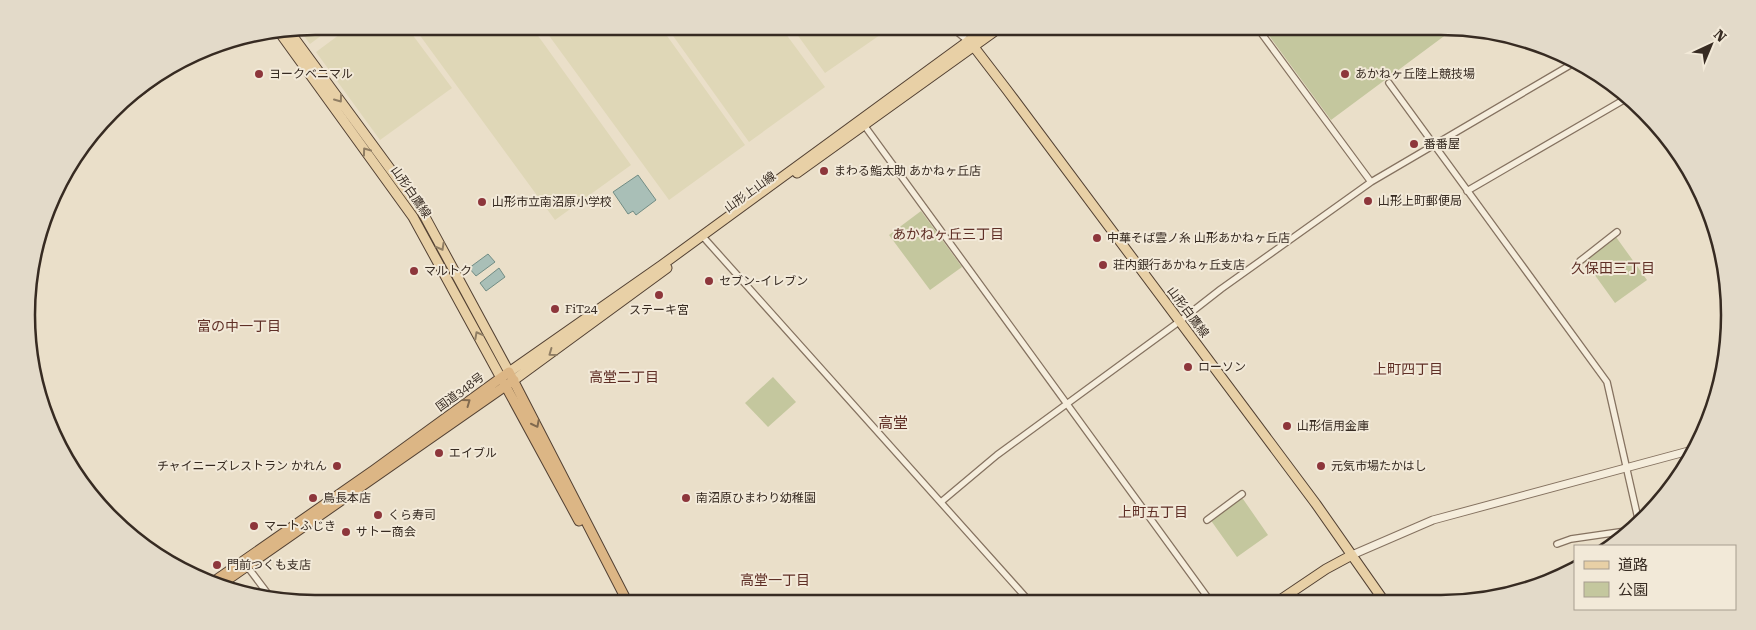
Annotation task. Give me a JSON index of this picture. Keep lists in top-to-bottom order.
{
  "streets": {
    "highway": ["国道348号"],
    "main road": ["山形白鷹線", "山形上山線"]
  },
  "crossings": [
    ["山形白鷹線", "山形上山線"],
    ["山形白鷹線", "国道348号"]
  ],
  "districts": [
    "あかねヶ丘三丁目",
    "久保田三丁目",
    "富の中一丁目",
    "上町四丁目",
    "高堂二丁目",
    "高堂",
    "上町五丁目",
    "高堂一丁目"
  ],
  "places": [
    "ヨークベニマル",
    "あかねヶ丘陸上競技場",
    "番番屋",
    "まわる鮨太助 あかねヶ丘店",
    "山形上町郵便局",
    "山形市立南沼原小学校",
    "中華そば雲ノ糸 山形あかねヶ丘店",
    "荘内銀行あかねヶ丘支店",
    "マルトク",
    "セブン-イレブン",
    "ステーキ宮",
    "FiT24",
    "ローソン",
    "山形信用金庫",
    "エイブル",
    "チャイニーズレストラン かれん",
    "元気市場たかはし",
    "鳥長本店",
    "南沼原ひまわり幼稚園",
    "くら寿司",
    "マートふじき",
    "サトー商会",
    "門前つくも支店"
  ],
  "legend": ["道路", "公園"],
  "north": "top right"
}
